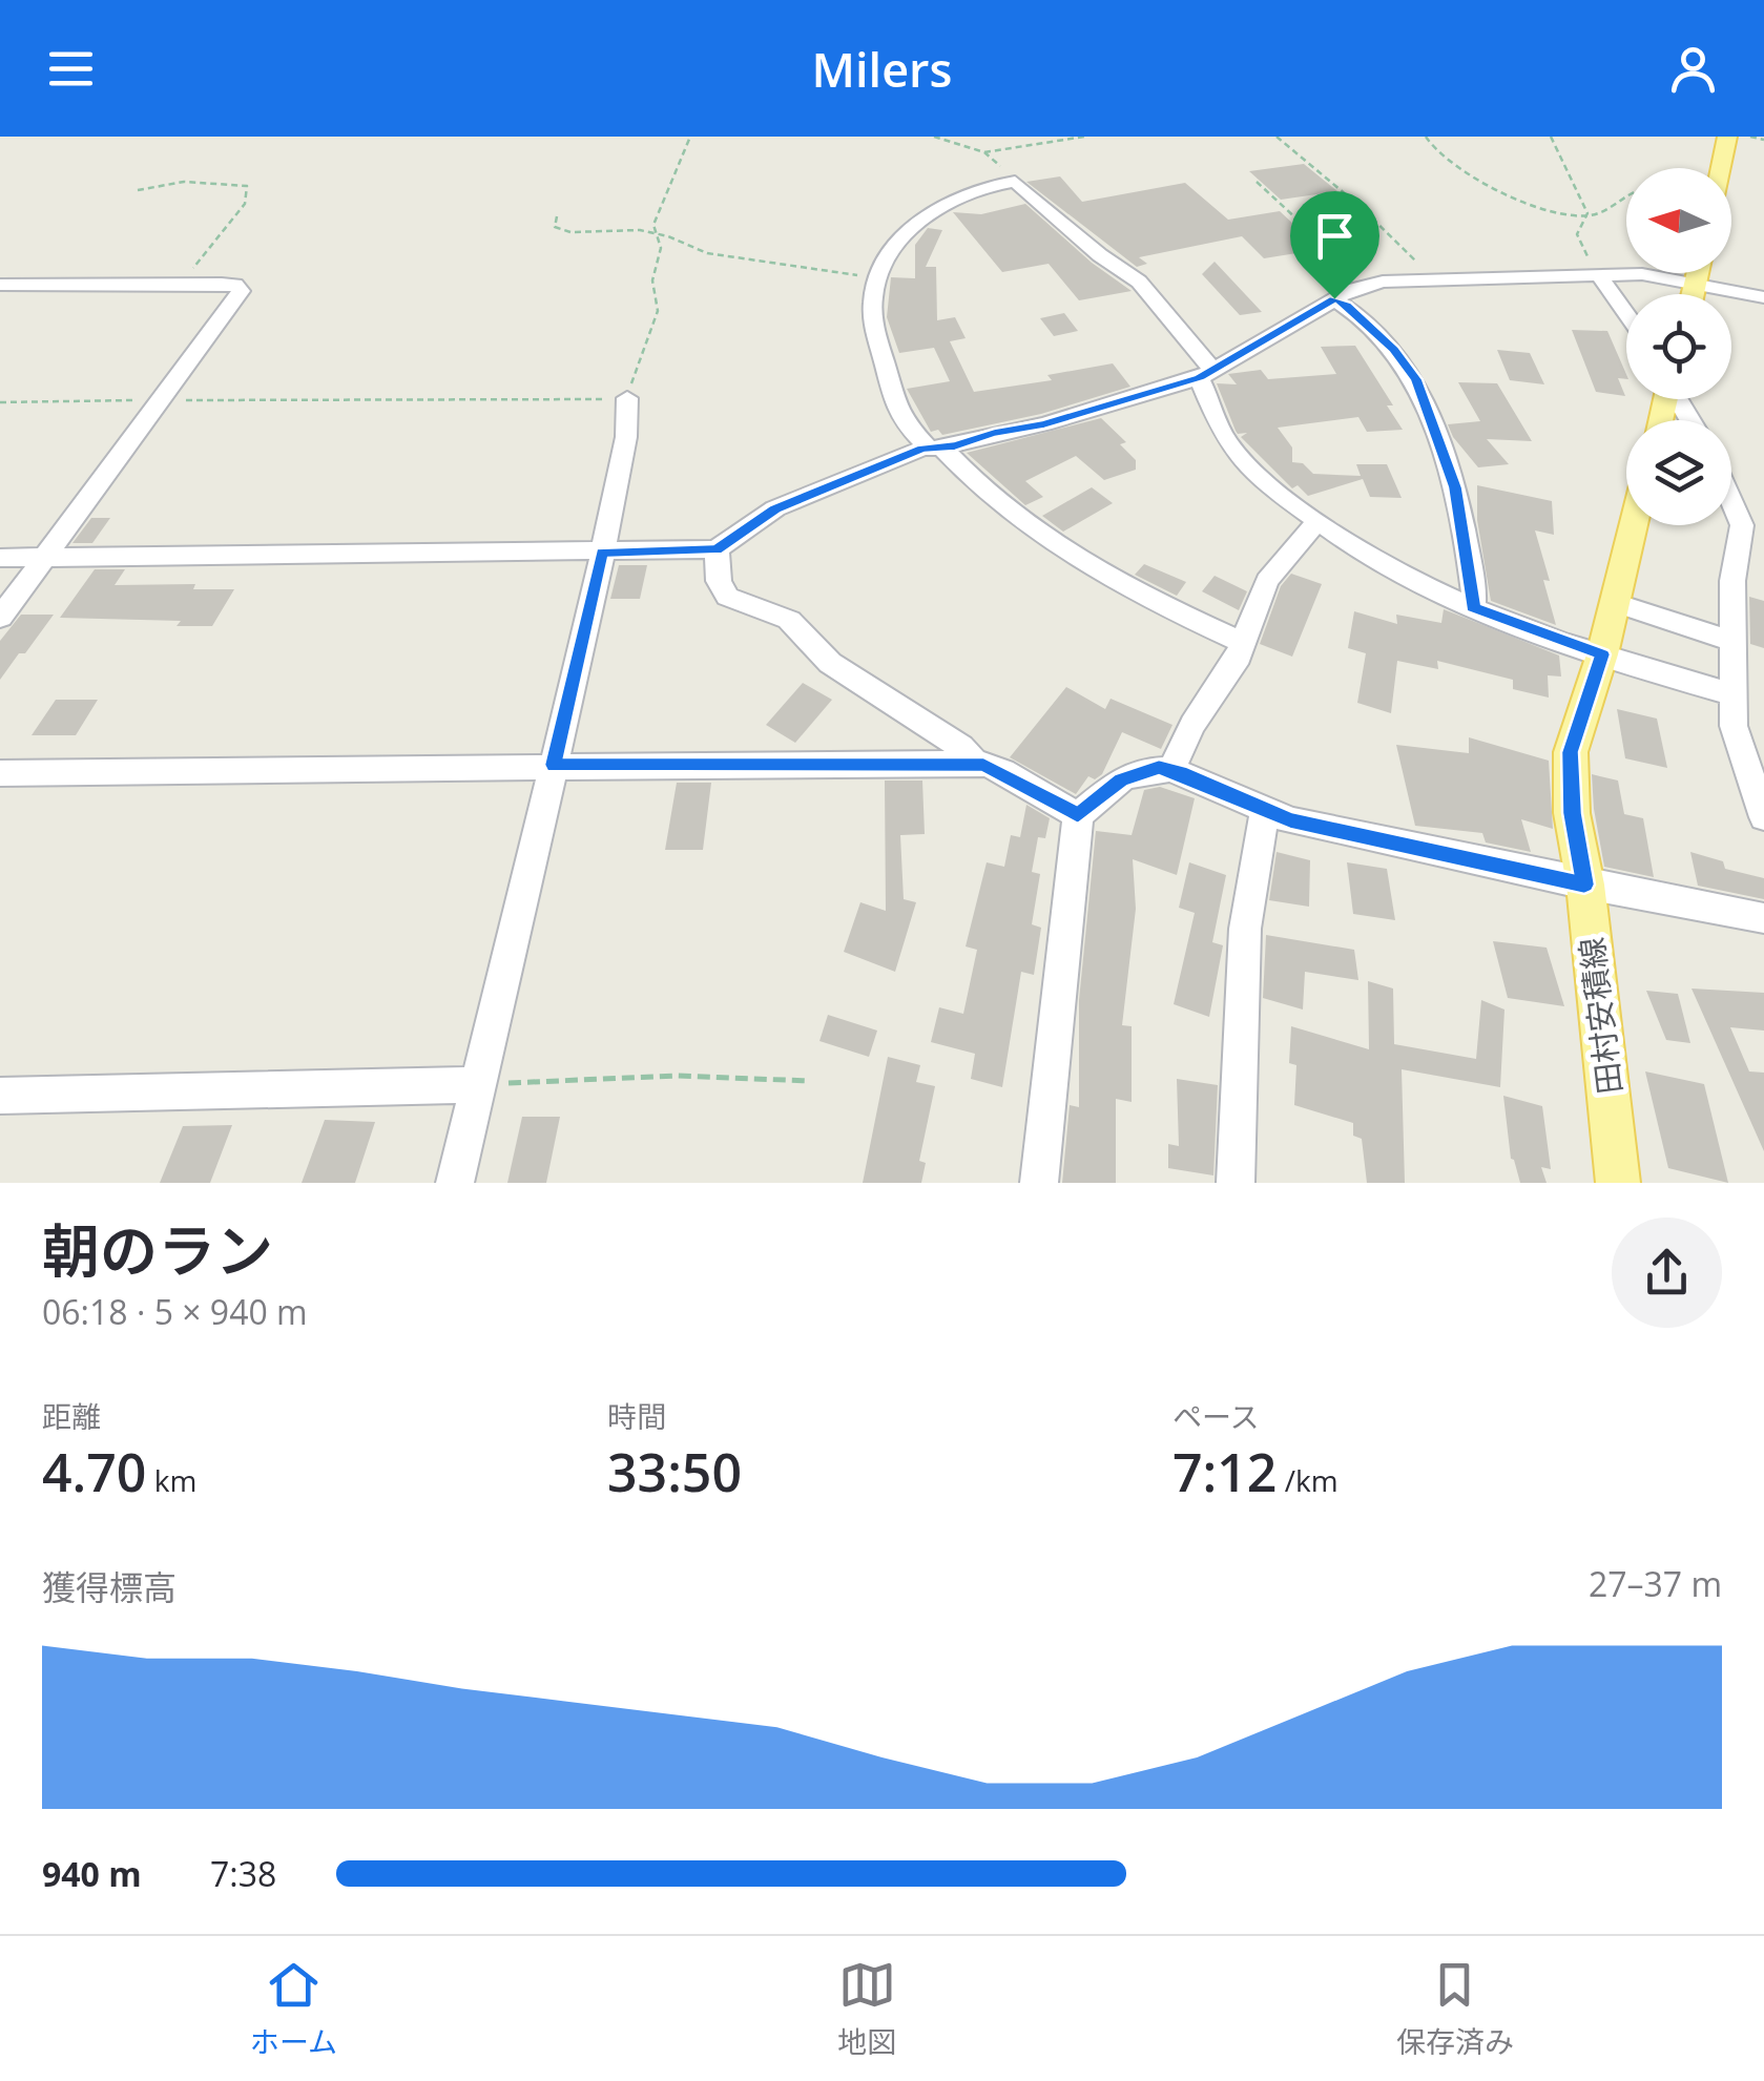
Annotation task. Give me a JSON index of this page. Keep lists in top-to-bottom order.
{
  "streets": {
    "main road": ["田村安積線"]
  },
  "north": "left",
  "page": {
    "header": "Milers",
    "heading": ["朝のラン", "06:18 · 5 × 940 m"],
    "stats": [
      ["距離", "4.70 km"],
      ["時間", "33:50"],
      ["ペース", "7:12 /km"]
    ],
    "chart": ["獲得標高", "27–37 m"],
    "list": [
      {
        "name": "940 m",
        "note": "7:38"
      }
    ],
    "tabs": ["ホーム", "地図", "保存済み"]
  }
}
